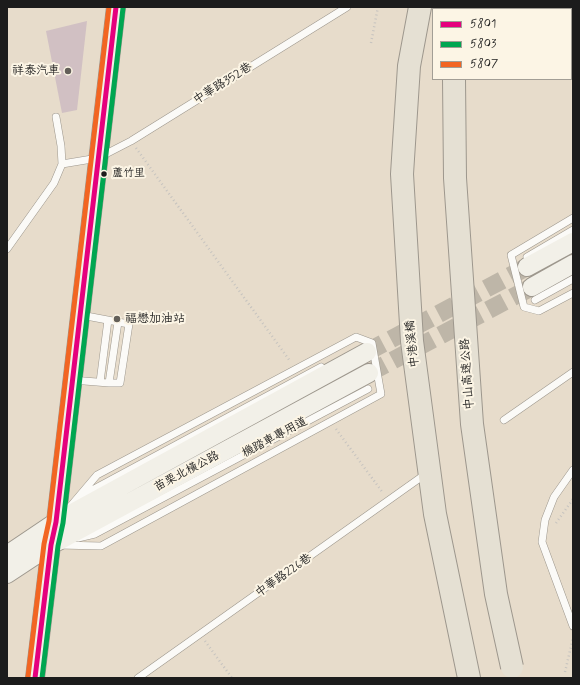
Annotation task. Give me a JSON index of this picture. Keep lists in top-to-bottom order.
{
  "streets": {
    "highway": ["中港溪橋", "中山高速公路"],
    "main road": ["苗栗北橫公路"],
    "lane": ["中華路352巷", "中華路226巷"]
  },
  "places": ["祥泰汽車", "蘆竹里", "福懋加油站"],
  "lines": ["transit line 5801", "transit line 5807", "transit line 5803"],
  "legend": ["5801", "5803", "5807"]
}
